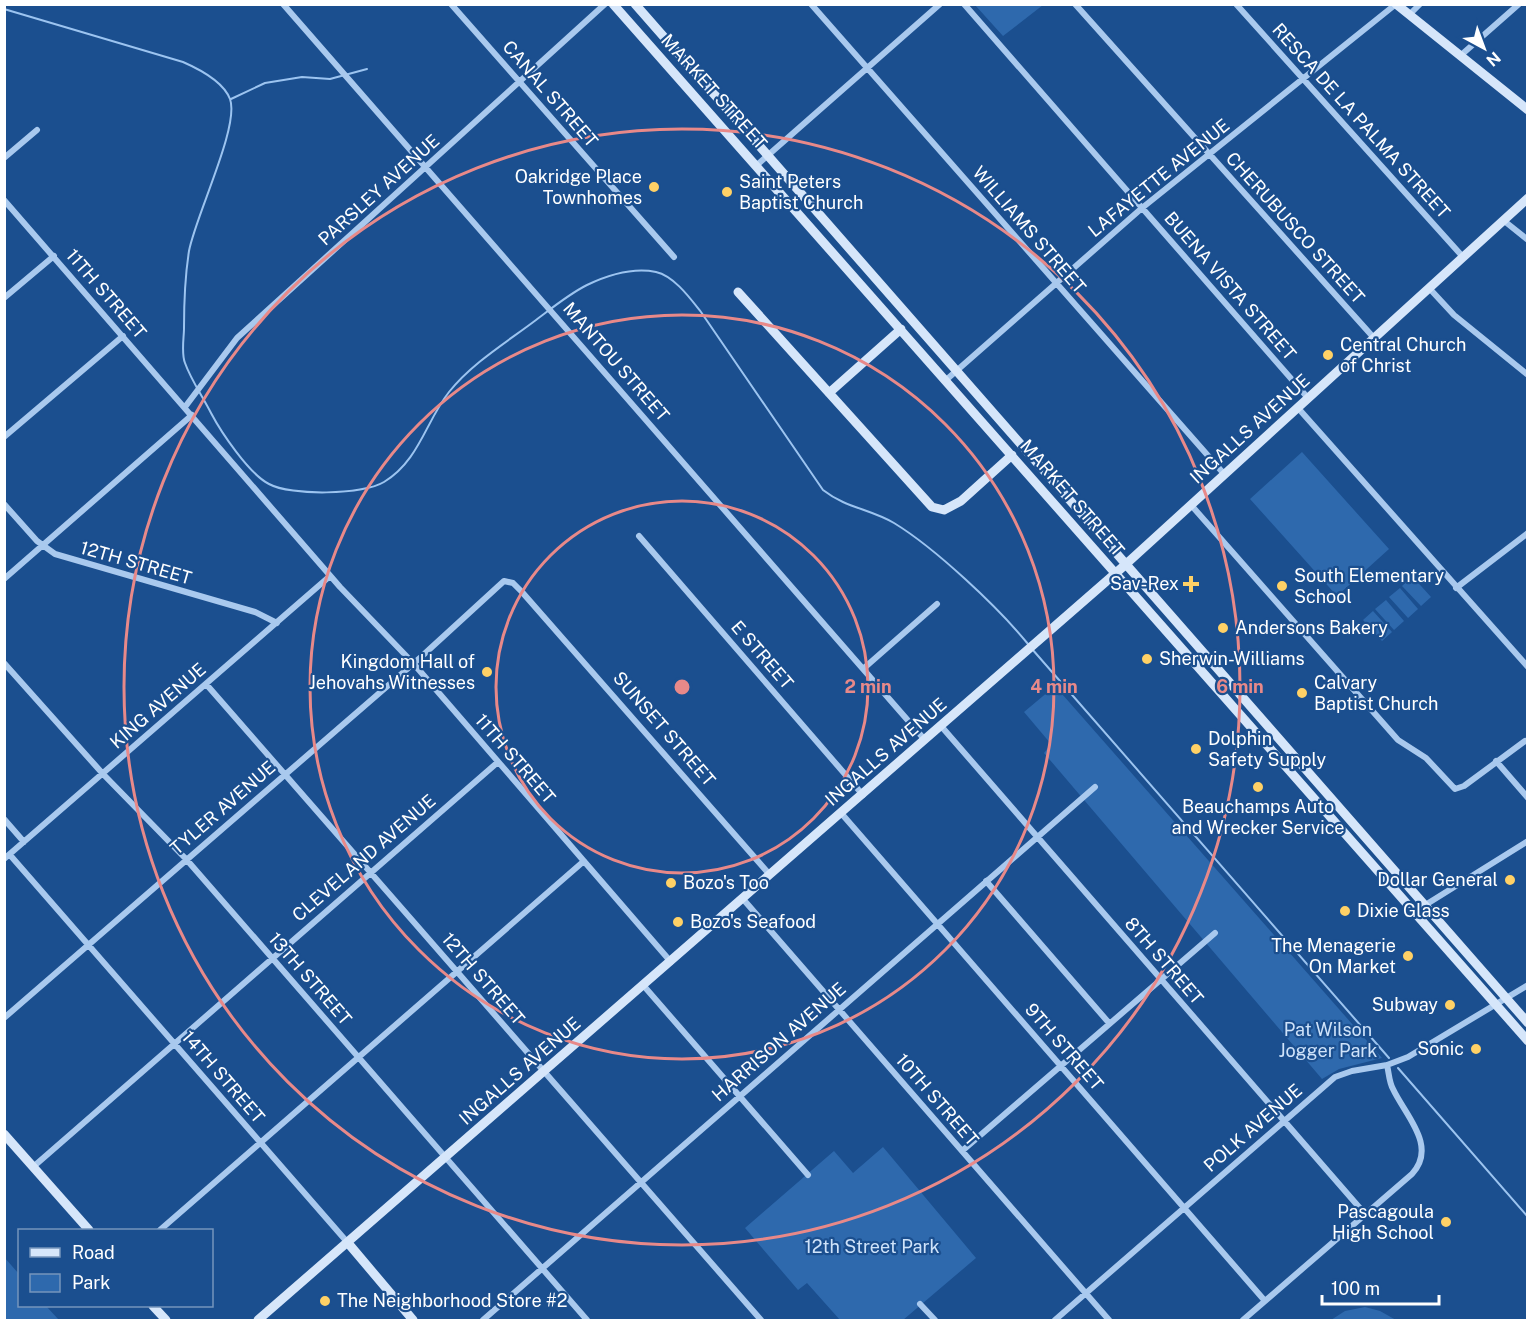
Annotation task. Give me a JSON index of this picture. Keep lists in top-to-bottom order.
{
  "streets": {
    "street": [
      "MARKET STREET",
      "CANAL STREET",
      "RESCA DE LA PALMA STREET",
      "LAFAYETTE AVENUE",
      "PARSLEY AVENUE",
      "CHERUBUSCO STREET",
      "WILLIAMS STREET",
      "BUENA VISTA STREET",
      "11TH STREET",
      "MANTOU STREET",
      "INGALLS AVENUE",
      "12TH STREET",
      "E STREET",
      "KING AVENUE",
      "SUNSET STREET",
      "TYLER AVENUE",
      "CLEVELAND AVENUE",
      "8TH STREET",
      "13TH STREET",
      "HARRISON AVENUE",
      "9TH STREET",
      "14TH STREET",
      "10TH STREET",
      "POLK AVENUE"
    ]
  },
  "crossings": [
    ["MARKET STREET", "LAFAYETTE AVENUE"],
    ["MARKET STREET", "INGALLS AVENUE"],
    ["MARKET STREET", "POLK AVENUE"],
    ["CANAL STREET", "PARSLEY AVENUE"],
    ["RESCA DE LA PALMA STREET", "LAFAYETTE AVENUE"],
    ["RESCA DE LA PALMA STREET", "INGALLS AVENUE"],
    ["LAFAYETTE AVENUE", "CHERUBUSCO STREET"],
    ["LAFAYETTE AVENUE", "WILLIAMS STREET"],
    ["LAFAYETTE AVENUE", "BUENA VISTA STREET"],
    ["PARSLEY AVENUE", "11TH STREET"],
    ["PARSLEY AVENUE", "MANTOU STREET"],
    ["CHERUBUSCO STREET", "INGALLS AVENUE"],
    ["WILLIAMS STREET", "INGALLS AVENUE"],
    ["BUENA VISTA STREET", "INGALLS AVENUE"],
    ["11TH STREET", "INGALLS AVENUE"],
    ["11TH STREET", "KING AVENUE"],
    ["11TH STREET", "TYLER AVENUE"],
    ["11TH STREET", "CLEVELAND AVENUE"],
    ["MANTOU STREET", "INGALLS AVENUE"],
    ["INGALLS AVENUE", "12TH STREET"],
    ["INGALLS AVENUE", "E STREET"],
    ["INGALLS AVENUE", "SUNSET STREET"],
    ["INGALLS AVENUE", "8TH STREET"],
    ["INGALLS AVENUE", "13TH STREET"],
    ["INGALLS AVENUE", "9TH STREET"],
    ["INGALLS AVENUE", "14TH STREET"],
    ["INGALLS AVENUE", "10TH STREET"],
    ["12TH STREET", "KING AVENUE"],
    ["12TH STREET", "TYLER AVENUE"],
    ["12TH STREET", "CLEVELAND AVENUE"],
    ["12TH STREET", "HARRISON AVENUE"],
    ["KING AVENUE", "13TH STREET"],
    ["KING AVENUE", "14TH STREET"],
    ["SUNSET STREET", "TYLER AVENUE"],
    ["TYLER AVENUE", "13TH STREET"],
    ["TYLER AVENUE", "14TH STREET"],
    ["CLEVELAND AVENUE", "13TH STREET"],
    ["CLEVELAND AVENUE", "14TH STREET"],
    ["8TH STREET", "HARRISON AVENUE"],
    ["8TH STREET", "POLK AVENUE"],
    ["13TH STREET", "HARRISON AVENUE"],
    ["HARRISON AVENUE", "9TH STREET"],
    ["HARRISON AVENUE", "10TH STREET"],
    ["9TH STREET", "POLK AVENUE"],
    ["10TH STREET", "POLK AVENUE"]
  ],
  "parks": ["Pat Wilson Jogger Park", "12th Street Park"],
  "places": {
    "other": [
      "Oakridge Place Townhomes",
      "Saint Peters Baptist Church",
      "Central Church of Christ",
      "South Elementary School",
      "Andersons Bakery",
      "Sherwin-Williams",
      "Kingdom Hall of Jehovahs Witnesses",
      "Calvary Baptist Church",
      "Dolphin Safety Supply",
      "Beauchamps Auto and Wrecker Service",
      "Dollar General",
      "Bozo's Too",
      "Dixie Glass",
      "Bozo's Seafood",
      "The Menagerie On Market",
      "Subway",
      "Sonic",
      "Pascagoula High School",
      "The Neighborhood Store #2"
    ],
    "health": ["Sav-Rex"]
  },
  "legend": ["Road", "Park"],
  "scale_bar": "100 m",
  "north": "bottom right",
  "rings": ["2 min", "4 min", "6 min"]
}
